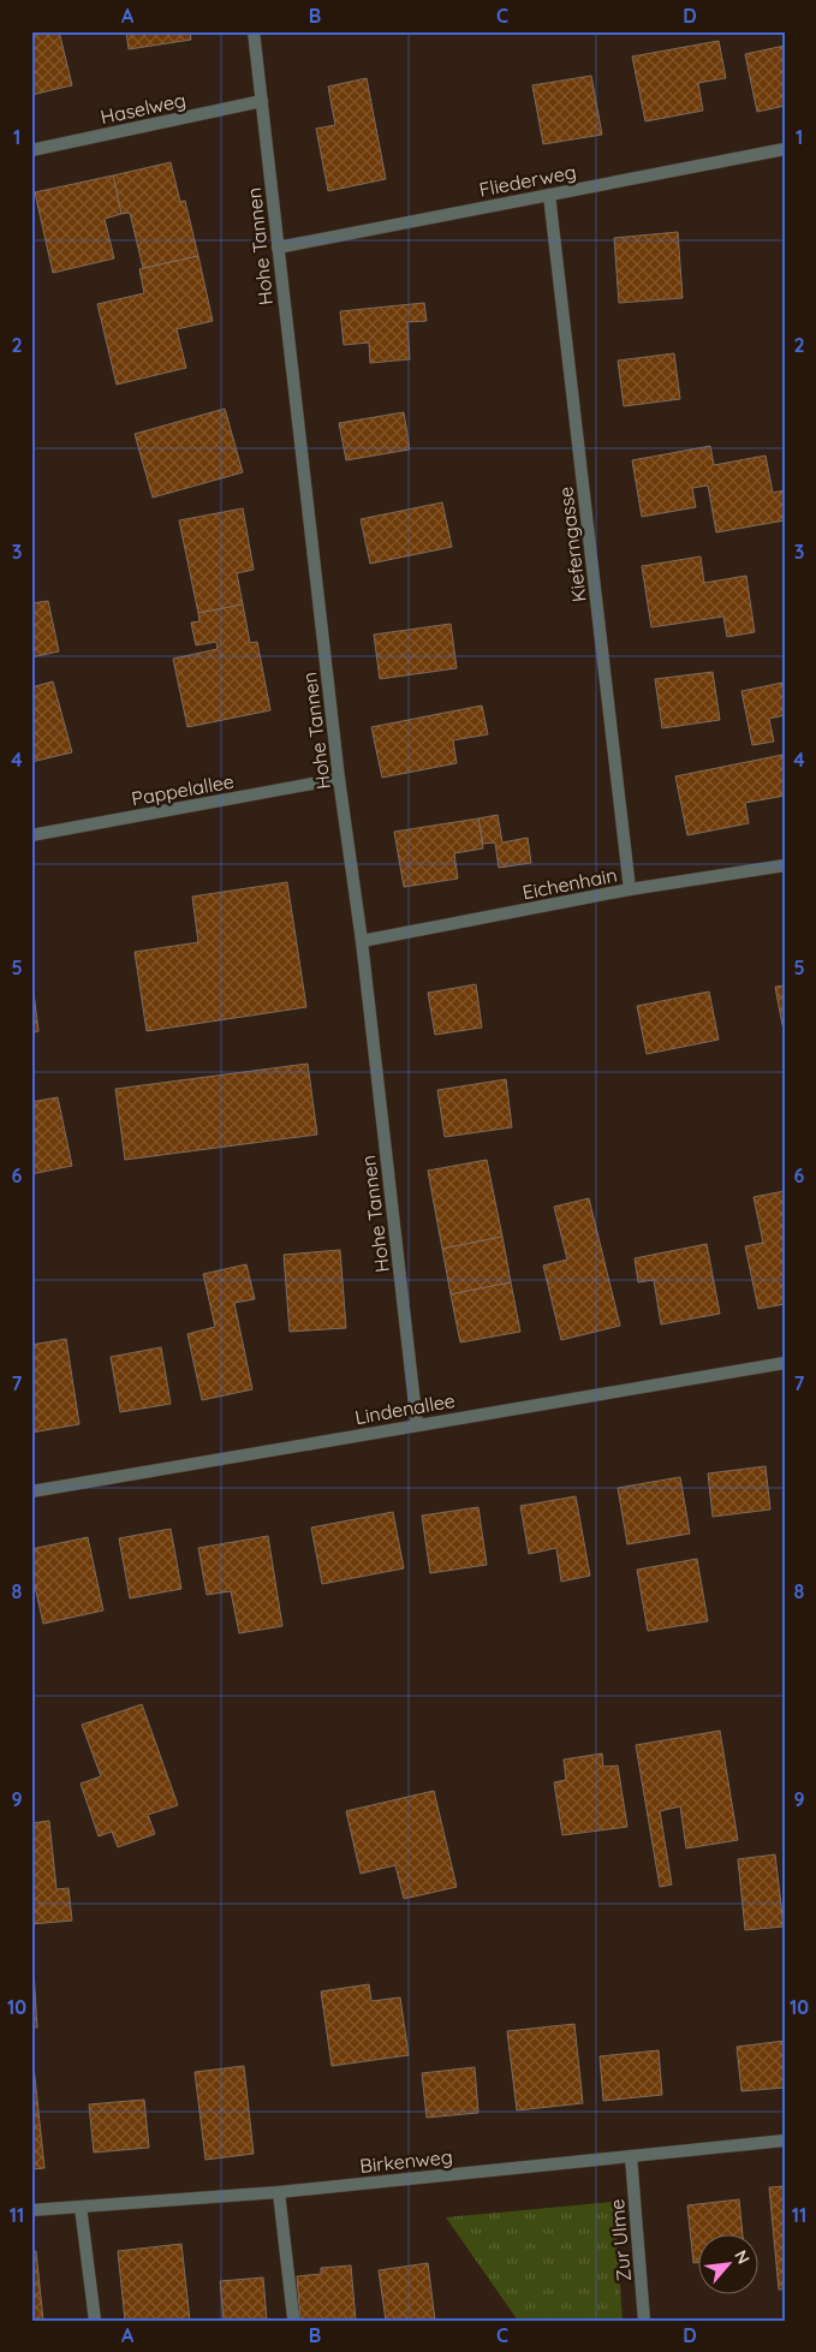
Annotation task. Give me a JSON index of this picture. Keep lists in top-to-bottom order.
{
  "streets": {
    "street": [
      "Haselweg",
      "Fliederweg",
      "Hohe Tannen",
      "Kieferngasse",
      "Pappelallee",
      "Eichenhain",
      "Lindenallee",
      "Birkenweg",
      "Zur Ulme"
    ]
  },
  "crossings": [
    ["Haselweg", "Hohe Tannen"],
    ["Fliederweg", "Hohe Tannen"],
    ["Fliederweg", "Kieferngasse"],
    ["Hohe Tannen", "Pappelallee"],
    ["Hohe Tannen", "Eichenhain"],
    ["Hohe Tannen", "Lindenallee"],
    ["Kieferngasse", "Eichenhain"],
    ["Birkenweg", "Zur Ulme"]
  ],
  "north": "top right",
  "grid": {
    "columns": [
      "A",
      "B",
      "C",
      "D"
    ],
    "rows": [
      "1",
      "2",
      "3",
      "4",
      "5",
      "6",
      "7",
      "8",
      "9",
      "10",
      "11"
    ]
  }
}
